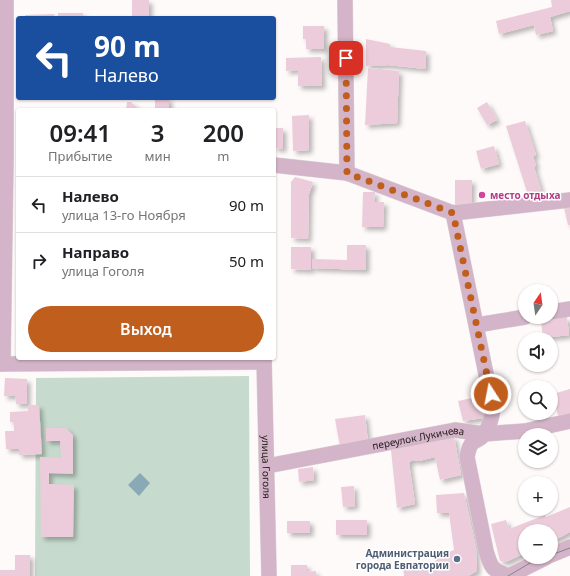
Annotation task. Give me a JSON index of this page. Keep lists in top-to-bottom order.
{
  "streets": {
    "street": ["переулок Лукичева", "улица Гоголя"]
  },
  "crossings": [
    ["переулок Лукичева", "улица Гоголя"]
  ],
  "places": ["место отдыха", "Администрация города Евпатории"],
  "north": "top",
  "page": {
    "turn": ["90 m", "Налево"],
    "eta": [
      "09:41",
      "Прибытие",
      "3",
      "мин",
      "200",
      "m"
    ],
    "list": [
      {
        "name": "Налево",
        "note": "улица 13-го Ноября",
        "value": "90 m"
      },
      {
        "name": "Направо",
        "note": "улица Гоголя",
        "value": "50 m"
      }
    ],
    "map_buttons": ["+", "−"],
    "buttons": "Выход"
  }
}
